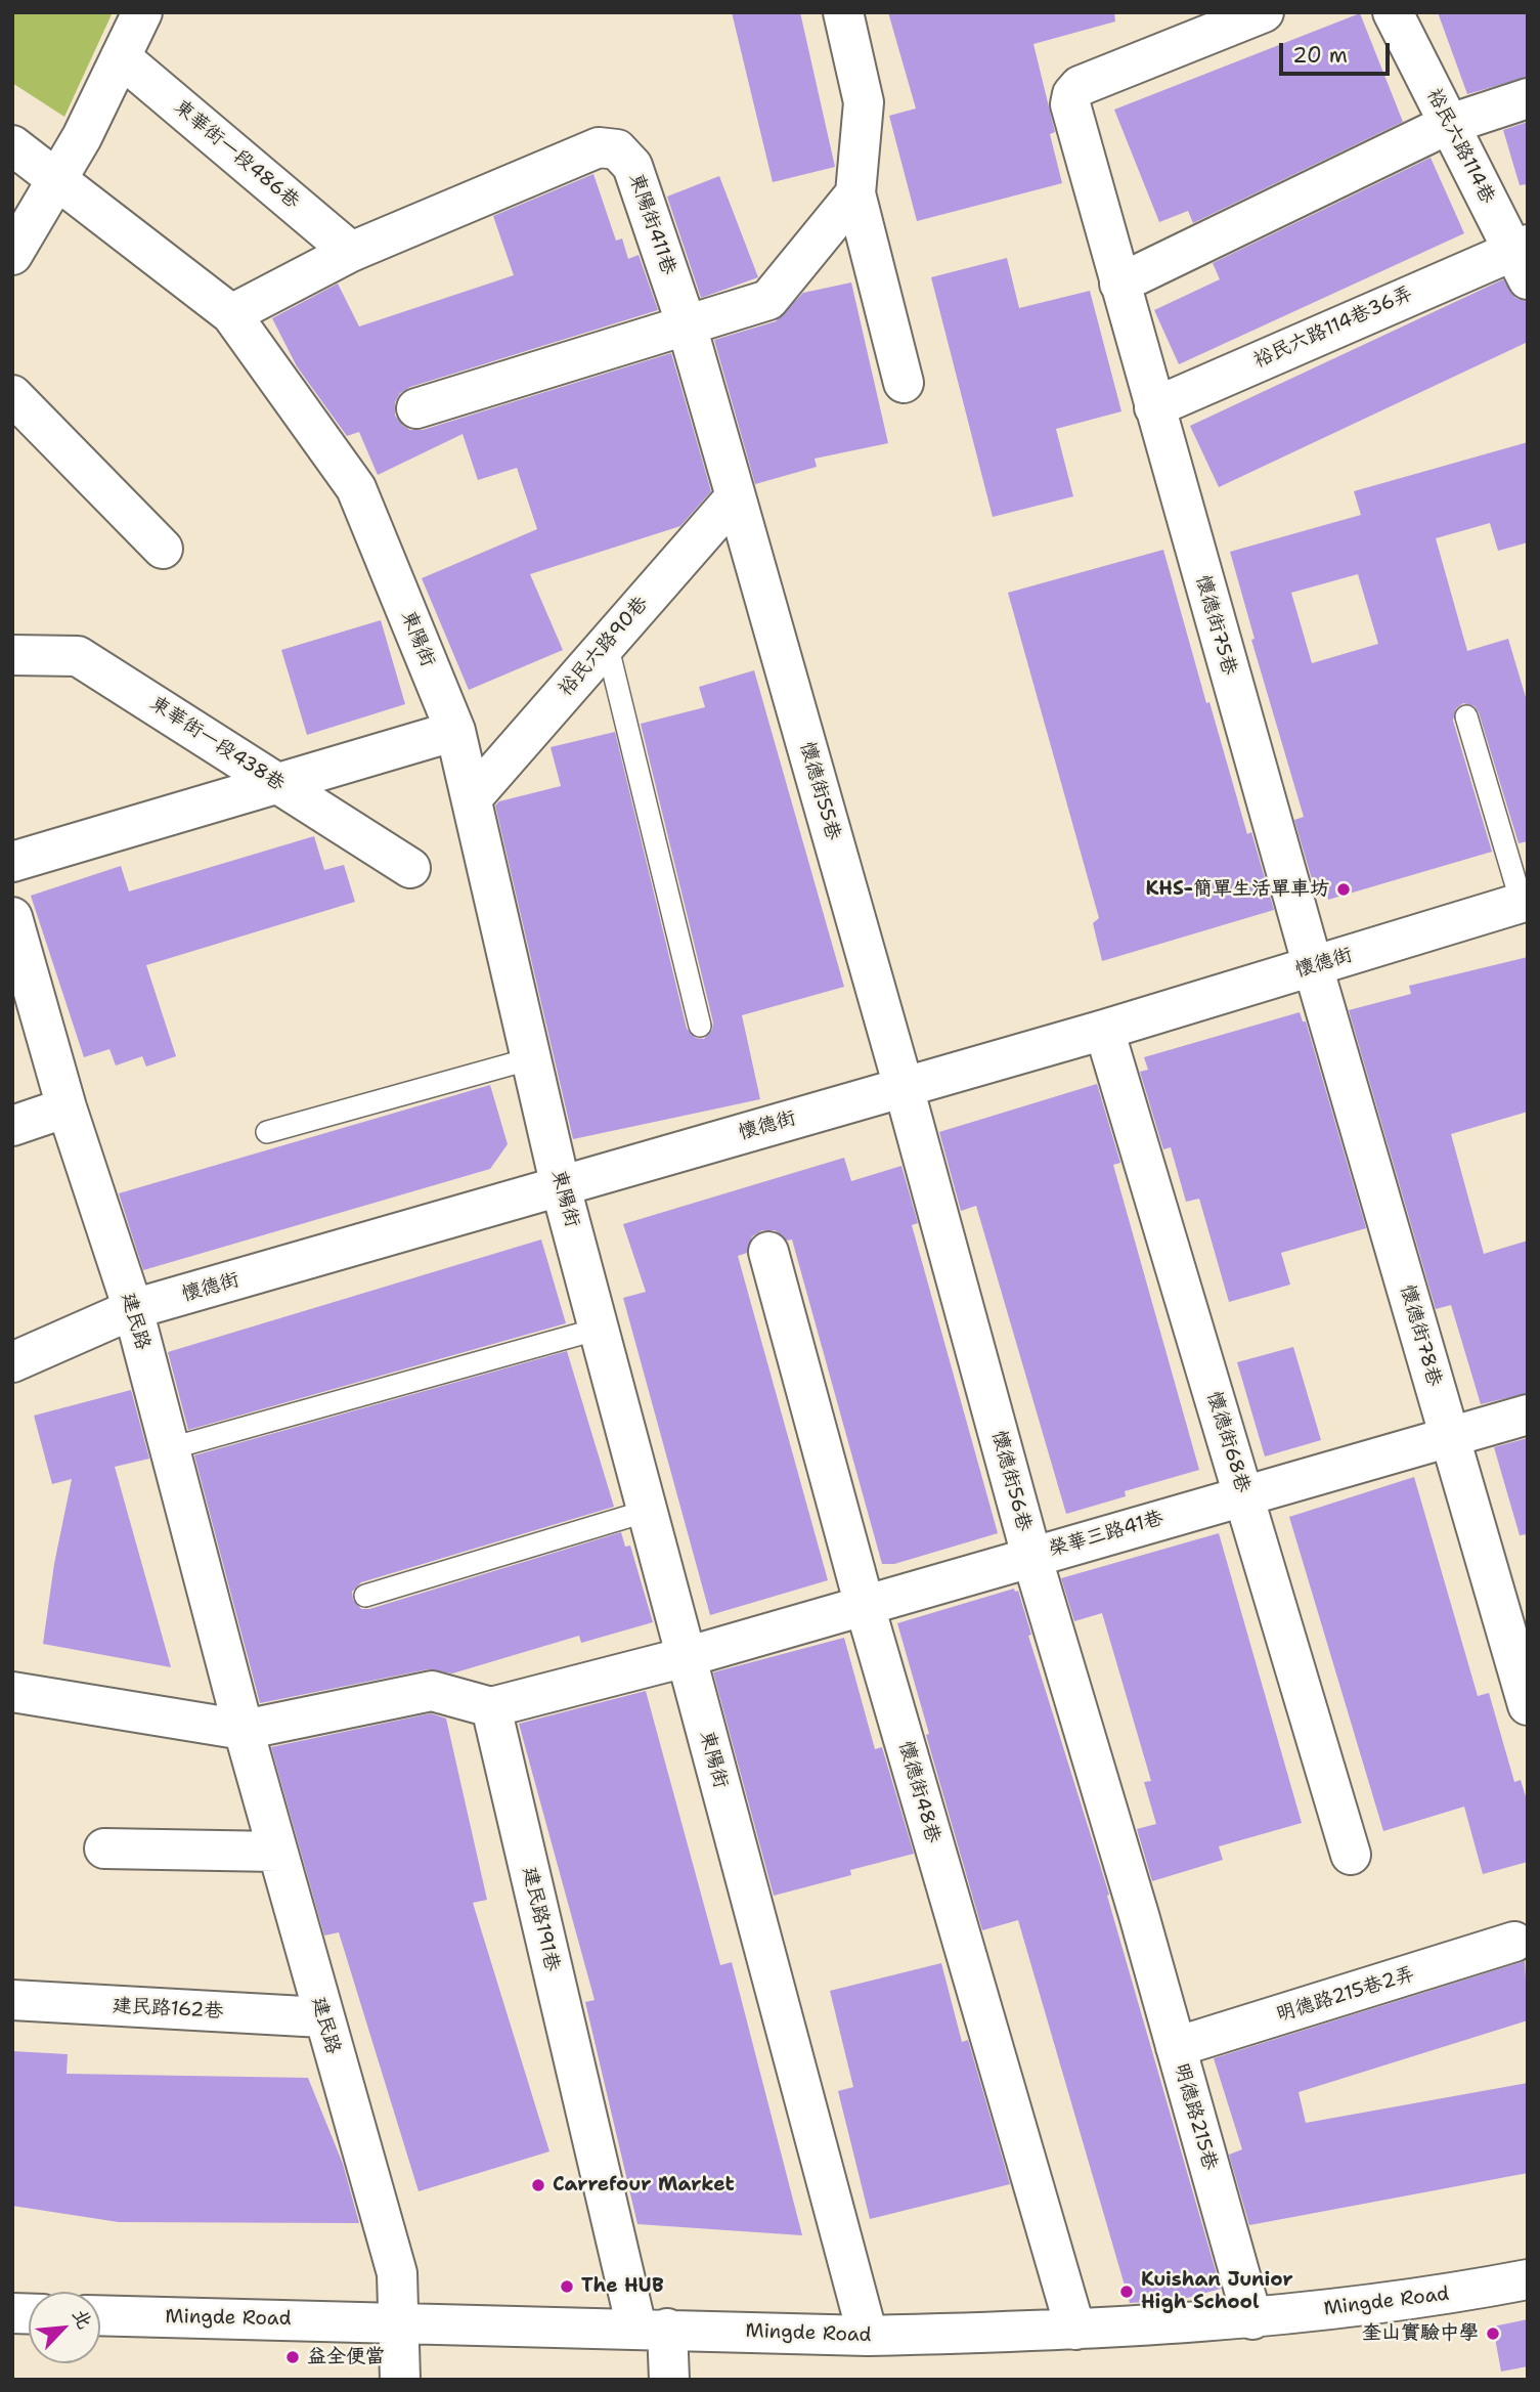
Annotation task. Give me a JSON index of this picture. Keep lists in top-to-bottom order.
{
  "streets": {
    "street": [
      "裕民六路114巷",
      "東華街一段486巷",
      "東陽街411巷",
      "裕民六路114巷36弄",
      "懷德街75巷",
      "東陽街",
      "裕民六路90巷",
      "東華街一段438巷",
      "懷德街55巷",
      "懷德街",
      "建民路",
      "懷德街78巷",
      "懷德街68巷",
      "懷德街56巷",
      "榮華三路41巷",
      "懷德街48巷",
      "建民路191巷",
      "明德路215巷2弄",
      "建民路162巷",
      "明德路215巷",
      "Mingde Road"
    ]
  },
  "crossings": [
    ["裕民六路114巷", "裕民六路114巷36弄"],
    ["東華街一段486巷", "東陽街411巷"],
    ["東陽街411巷", "東陽街"],
    ["東陽街411巷", "裕民六路90巷"],
    ["東陽街411巷", "懷德街55巷"],
    ["裕民六路114巷36弄", "懷德街75巷"],
    ["懷德街75巷", "懷德街"],
    ["懷德街75巷", "懷德街78巷"],
    ["東陽街", "裕民六路90巷"],
    ["東陽街", "懷德街"],
    ["東陽街", "榮華三路41巷"],
    ["東陽街", "Mingde Road"],
    ["裕民六路90巷", "懷德街55巷"],
    ["懷德街55巷", "懷德街"],
    ["懷德街55巷", "懷德街56巷"],
    ["懷德街", "建民路"],
    ["懷德街", "懷德街78巷"],
    ["懷德街", "懷德街68巷"],
    ["懷德街", "懷德街56巷"],
    ["建民路", "建民路162巷"],
    ["建民路", "Mingde Road"],
    ["懷德街78巷", "榮華三路41巷"],
    ["懷德街68巷", "榮華三路41巷"],
    ["懷德街56巷", "榮華三路41巷"],
    ["懷德街56巷", "明德路215巷"],
    ["榮華三路41巷", "懷德街48巷"],
    ["懷德街48巷", "Mingde Road"],
    ["建民路191巷", "Mingde Road"],
    ["明德路215巷2弄", "明德路215巷"],
    ["明德路215巷", "Mingde Road"]
  ],
  "places": [
    "KHS-簡單生活單車坊",
    "Carrefour Market",
    "The HUB",
    "Kuishan Junior High School",
    "奎山實驗中學",
    "益全便當"
  ],
  "scale_bar": "20 m",
  "north": "top right"
}
